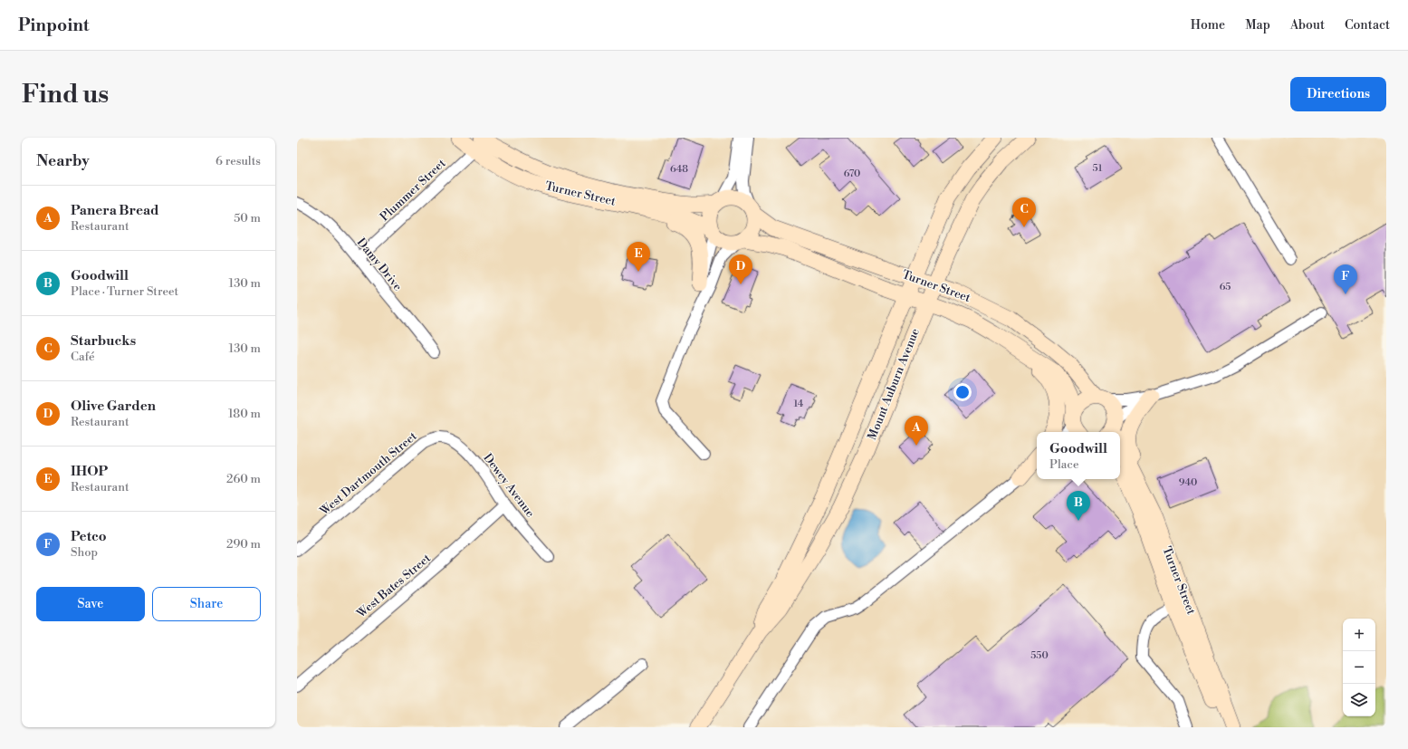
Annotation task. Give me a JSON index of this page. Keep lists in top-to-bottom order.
{
  "streets": {
    "main road": ["Turner Street", "Mount Auburn Avenue"],
    "street": [
      "Plummer Street",
      "Damy Drive",
      "West Dartmouth Street",
      "Dewey Avenue",
      "West Bates Street"
    ]
  },
  "crossings": [
    ["Plummer Street", "Turner Street"],
    ["Plummer Street", "Damy Drive"],
    ["Turner Street", "Mount Auburn Avenue"],
    ["West Dartmouth Street", "Dewey Avenue"],
    ["Dewey Avenue", "West Bates Street"]
  ],
  "house_numbers": [
    "51",
    "648",
    "670",
    "65",
    "14",
    "940",
    "550"
  ],
  "page": {
    "header": "Pinpoint",
    "nav": [
      "Home",
      "Map",
      "About",
      "Contact"
    ],
    "buttons": [
      "Directions",
      ["Save", "Share"]
    ],
    "title": "Find us",
    "heading": ["Nearby", "6 results"],
    "list": [
      {
        "mark": "A",
        "name": "Panera Bread",
        "note": "Restaurant",
        "value": "50 m"
      },
      {
        "mark": "B",
        "name": "Goodwill",
        "note": "Place · Turner Street",
        "value": "130 m"
      },
      {
        "mark": "C",
        "name": "Starbucks",
        "note": "Café",
        "value": "130 m"
      },
      {
        "mark": "D",
        "name": "Olive Garden",
        "note": "Restaurant",
        "value": "180 m"
      },
      {
        "mark": "E",
        "name": "IHOP",
        "note": "Restaurant",
        "value": "260 m"
      },
      {
        "mark": "F",
        "name": "Petco",
        "note": "Shop",
        "value": "290 m"
      }
    ],
    "pins": [
      "C",
      "E",
      "D",
      "F",
      "A",
      "B"
    ],
    "popup": ["Goodwill", "Place"],
    "map_buttons": ["+", "−"]
  }
}
